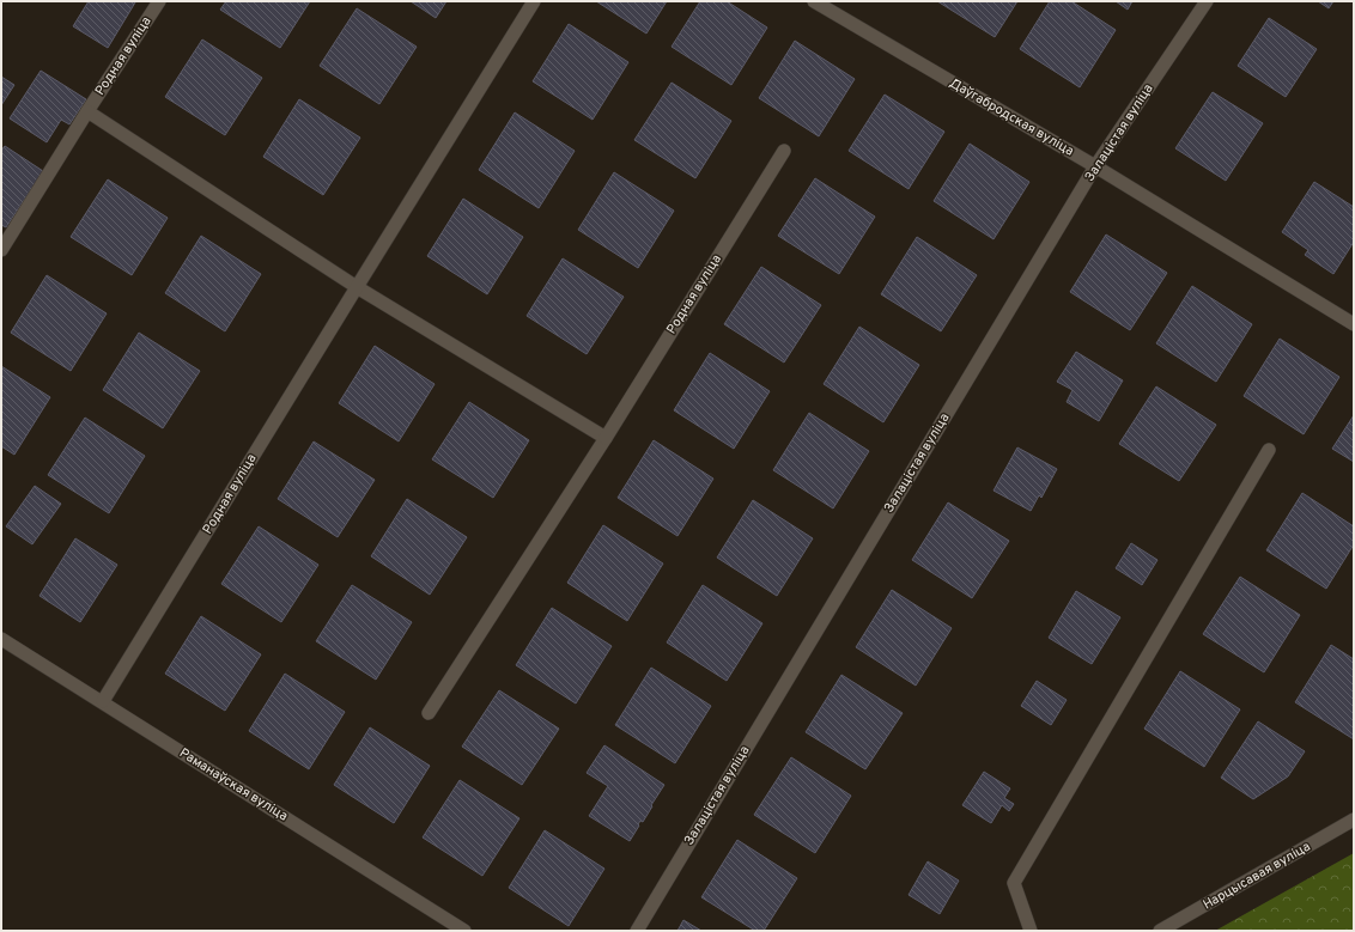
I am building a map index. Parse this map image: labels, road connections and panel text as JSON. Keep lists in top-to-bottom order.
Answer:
{
  "streets": {
    "street": [
      "Родная вуліца",
      "Даўгабродская вуліца",
      "Залацістая вуліца",
      "Раманаўская вуліца",
      "Нарцысавая вуліца"
    ]
  },
  "crossings": [
    ["Родная вуліца", "Раманаўская вуліца"],
    ["Даўгабродская вуліца", "Залацістая вуліца"]
  ]
}
